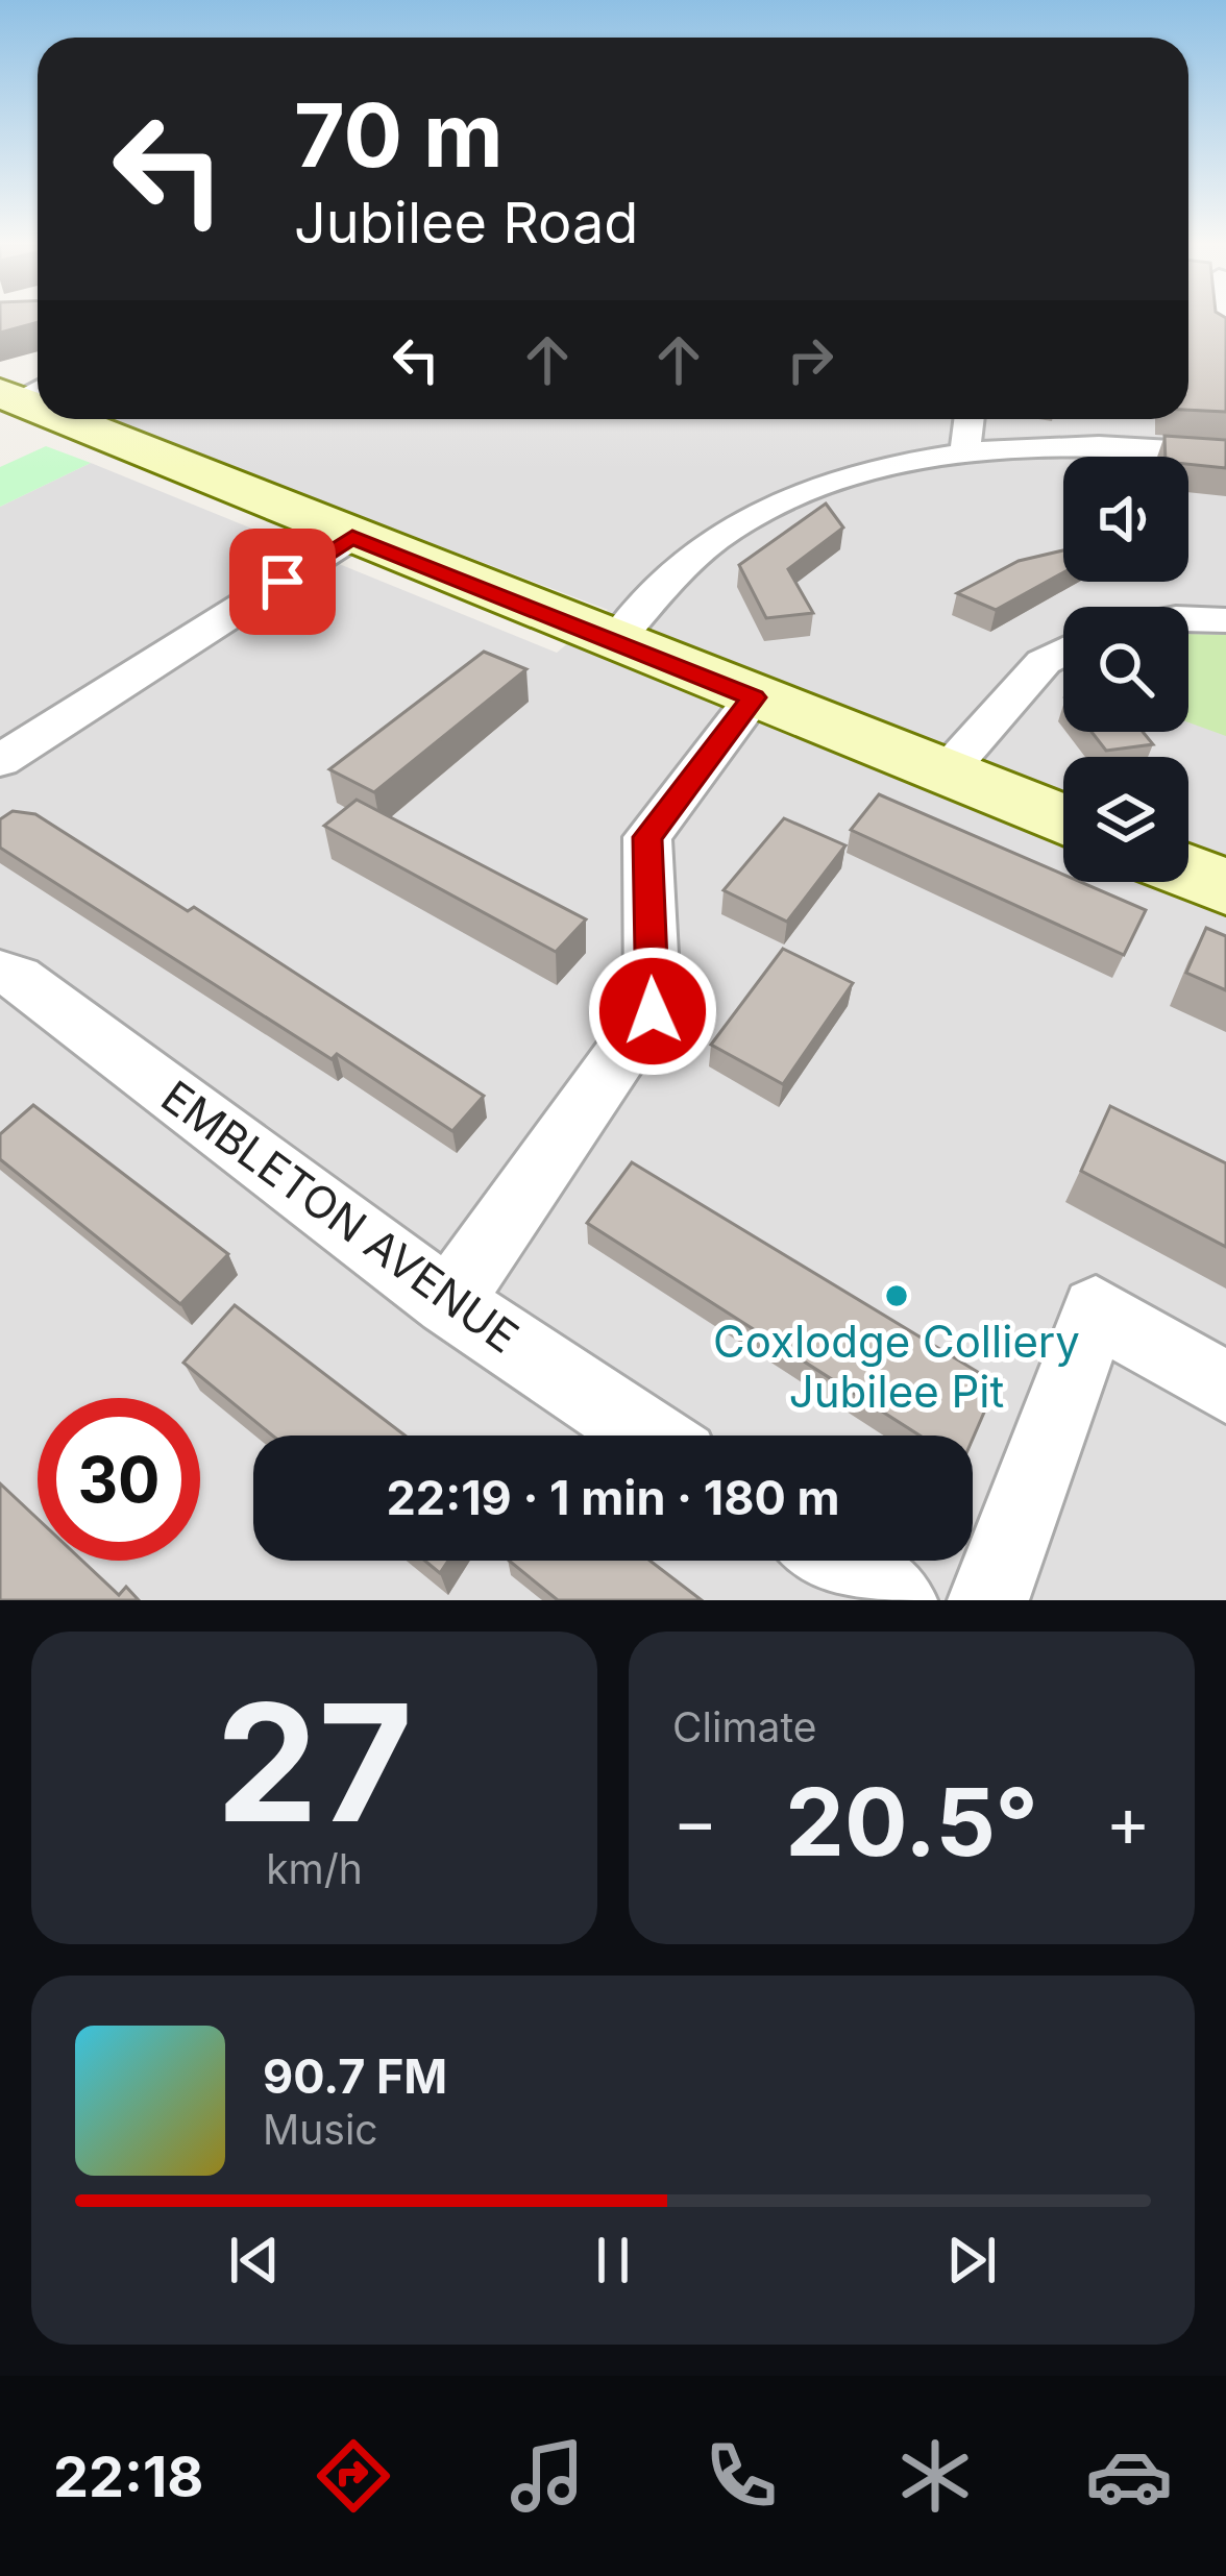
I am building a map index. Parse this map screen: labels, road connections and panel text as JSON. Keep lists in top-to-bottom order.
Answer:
{
  "streets": {
    "street": ["EMBLETON AVENUE"]
  },
  "places": ["Coxlodge Colliery Jubilee Pit"],
  "page": {
    "turn": ["70 m", "Jubilee Road"],
    "limit": "30",
    "trip": "22:19 · 1 min · 180 m",
    "tile": [
      ["27", "km/h"],
      "Climate"
    ],
    "heat": ["−", "20.5°", "+"],
    "song": ["90.7 FM", "Music"],
    "tabs": "22:18"
  }
}
